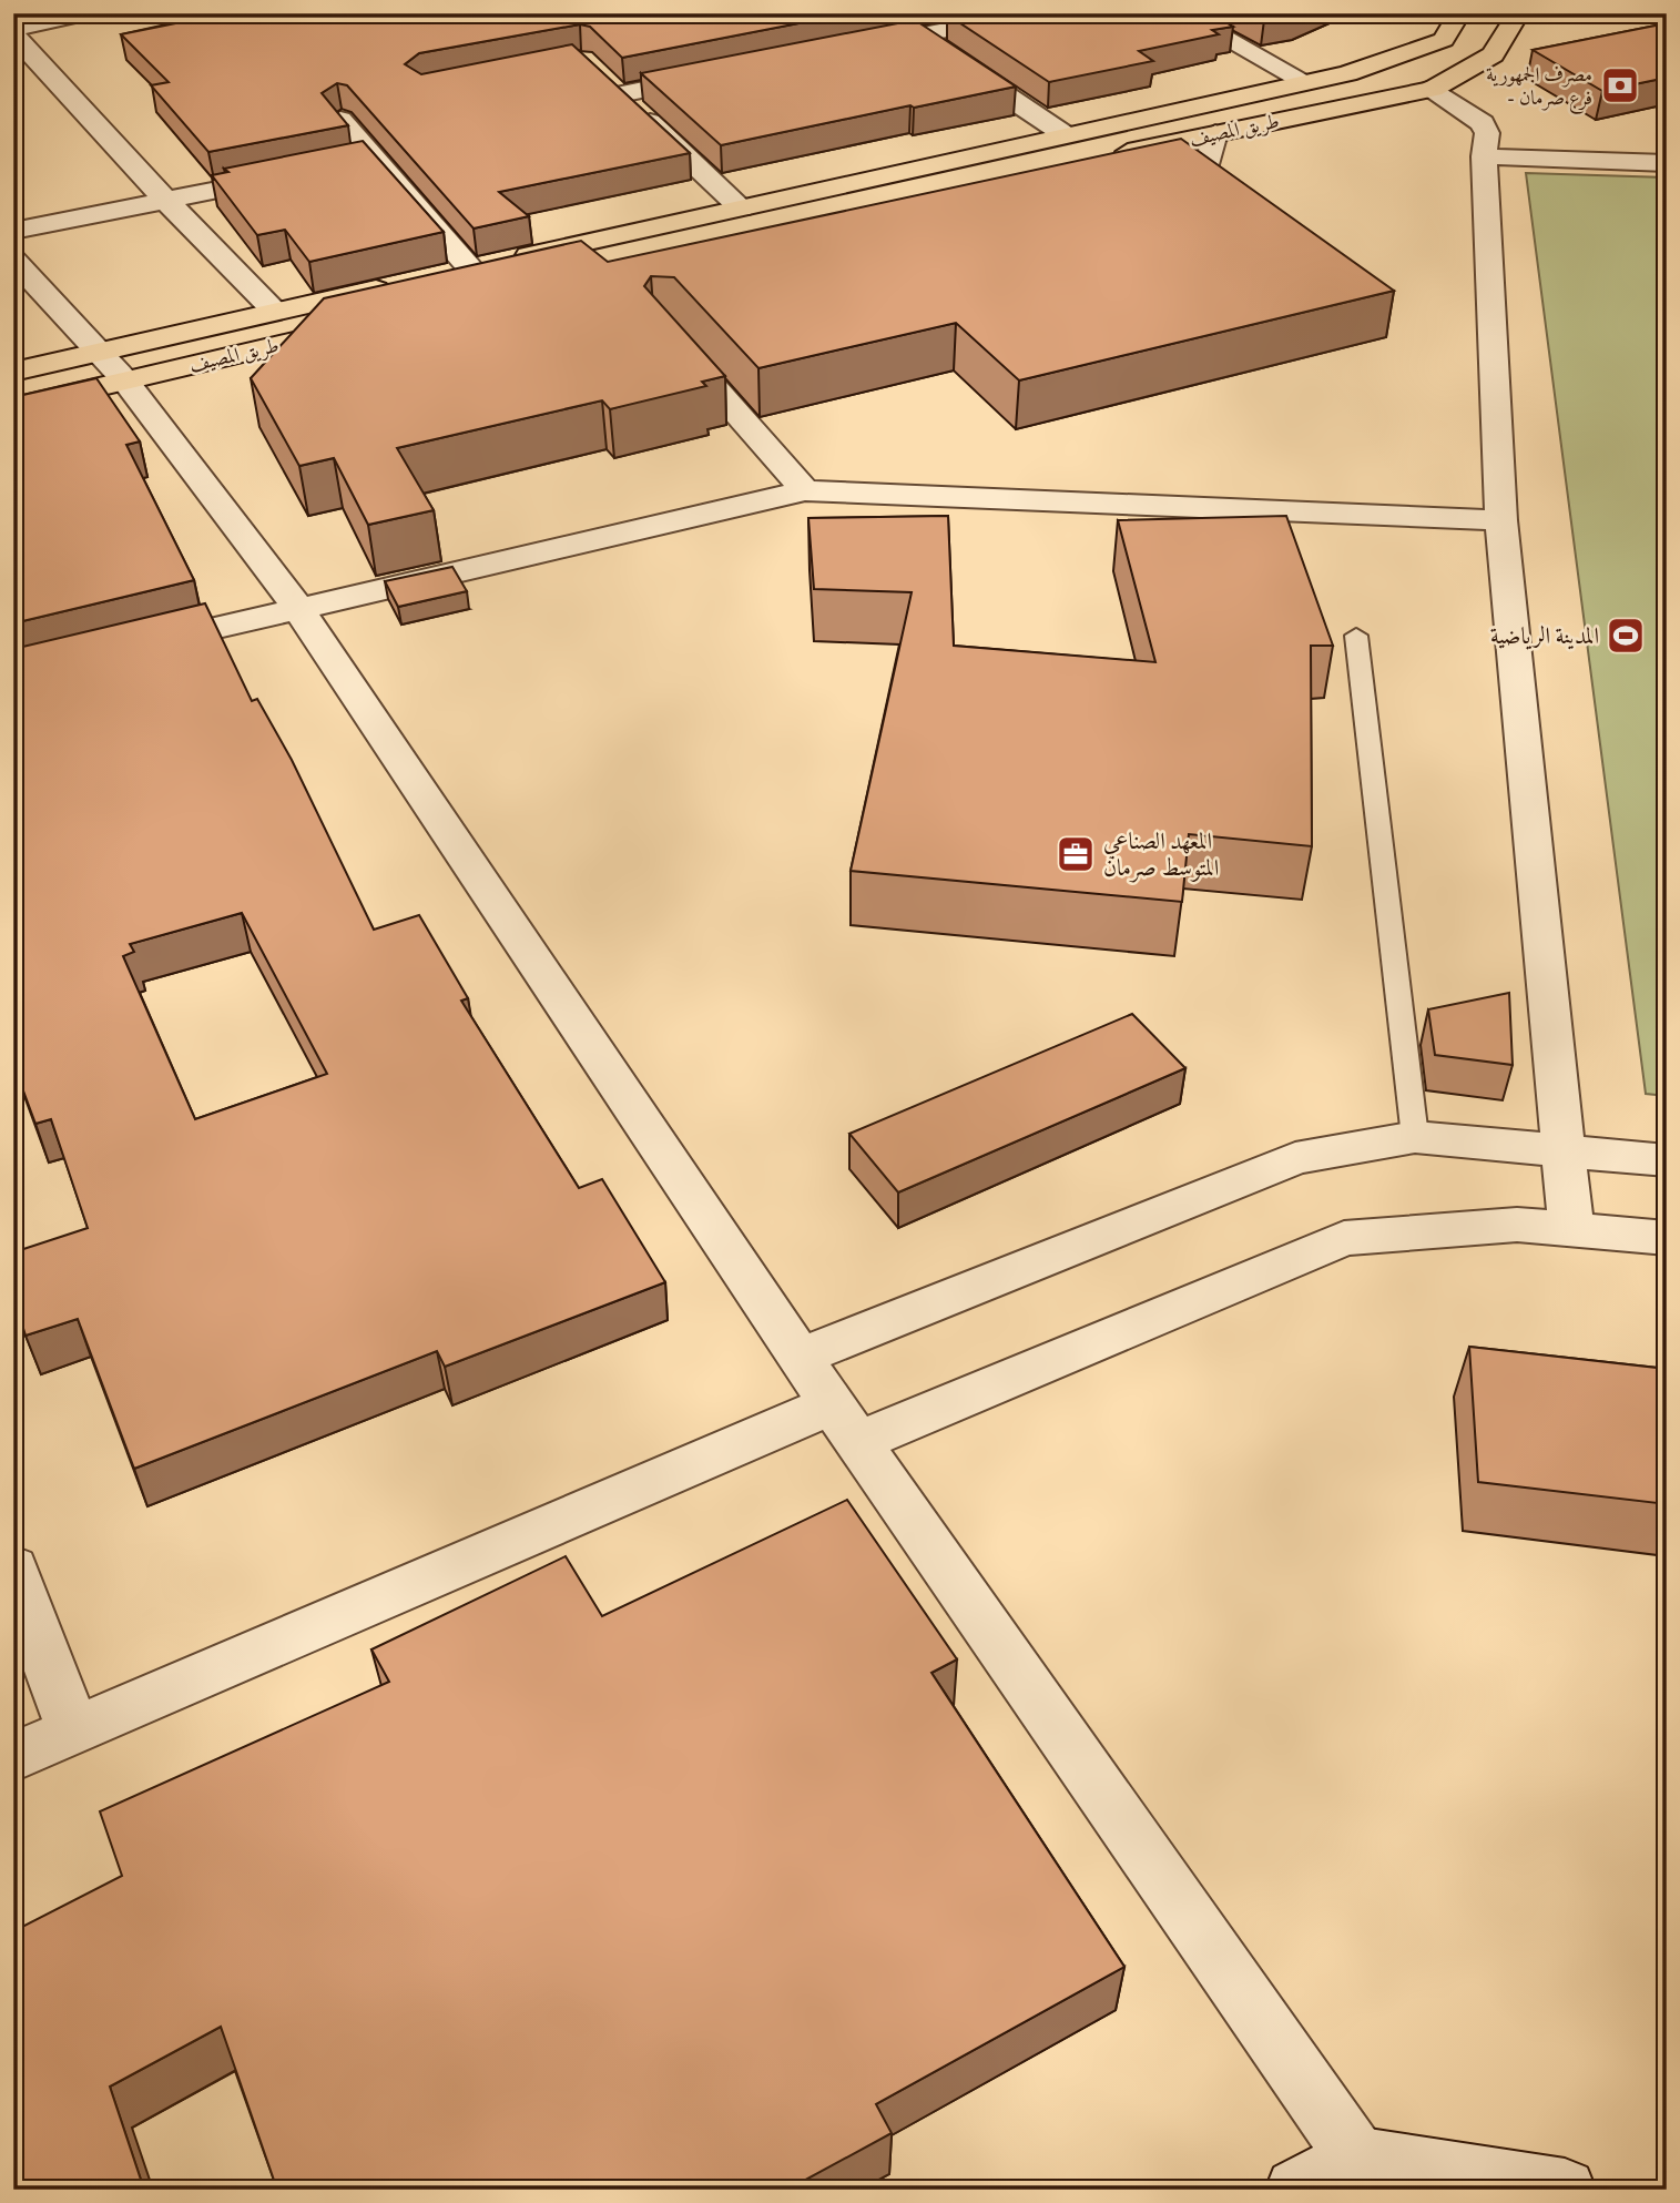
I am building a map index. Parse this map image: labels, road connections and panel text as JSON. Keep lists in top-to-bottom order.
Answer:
{
  "streets": {
    "main road": ["طريق المصيف"]
  },
  "places": {
    "bank": ["مصرف الجمهورية - فرع صرمان"],
    "sports": ["المدينة الرياضية"],
    "office": ["المعهد الصناعي المتوسط صرمان"]
  }
}
